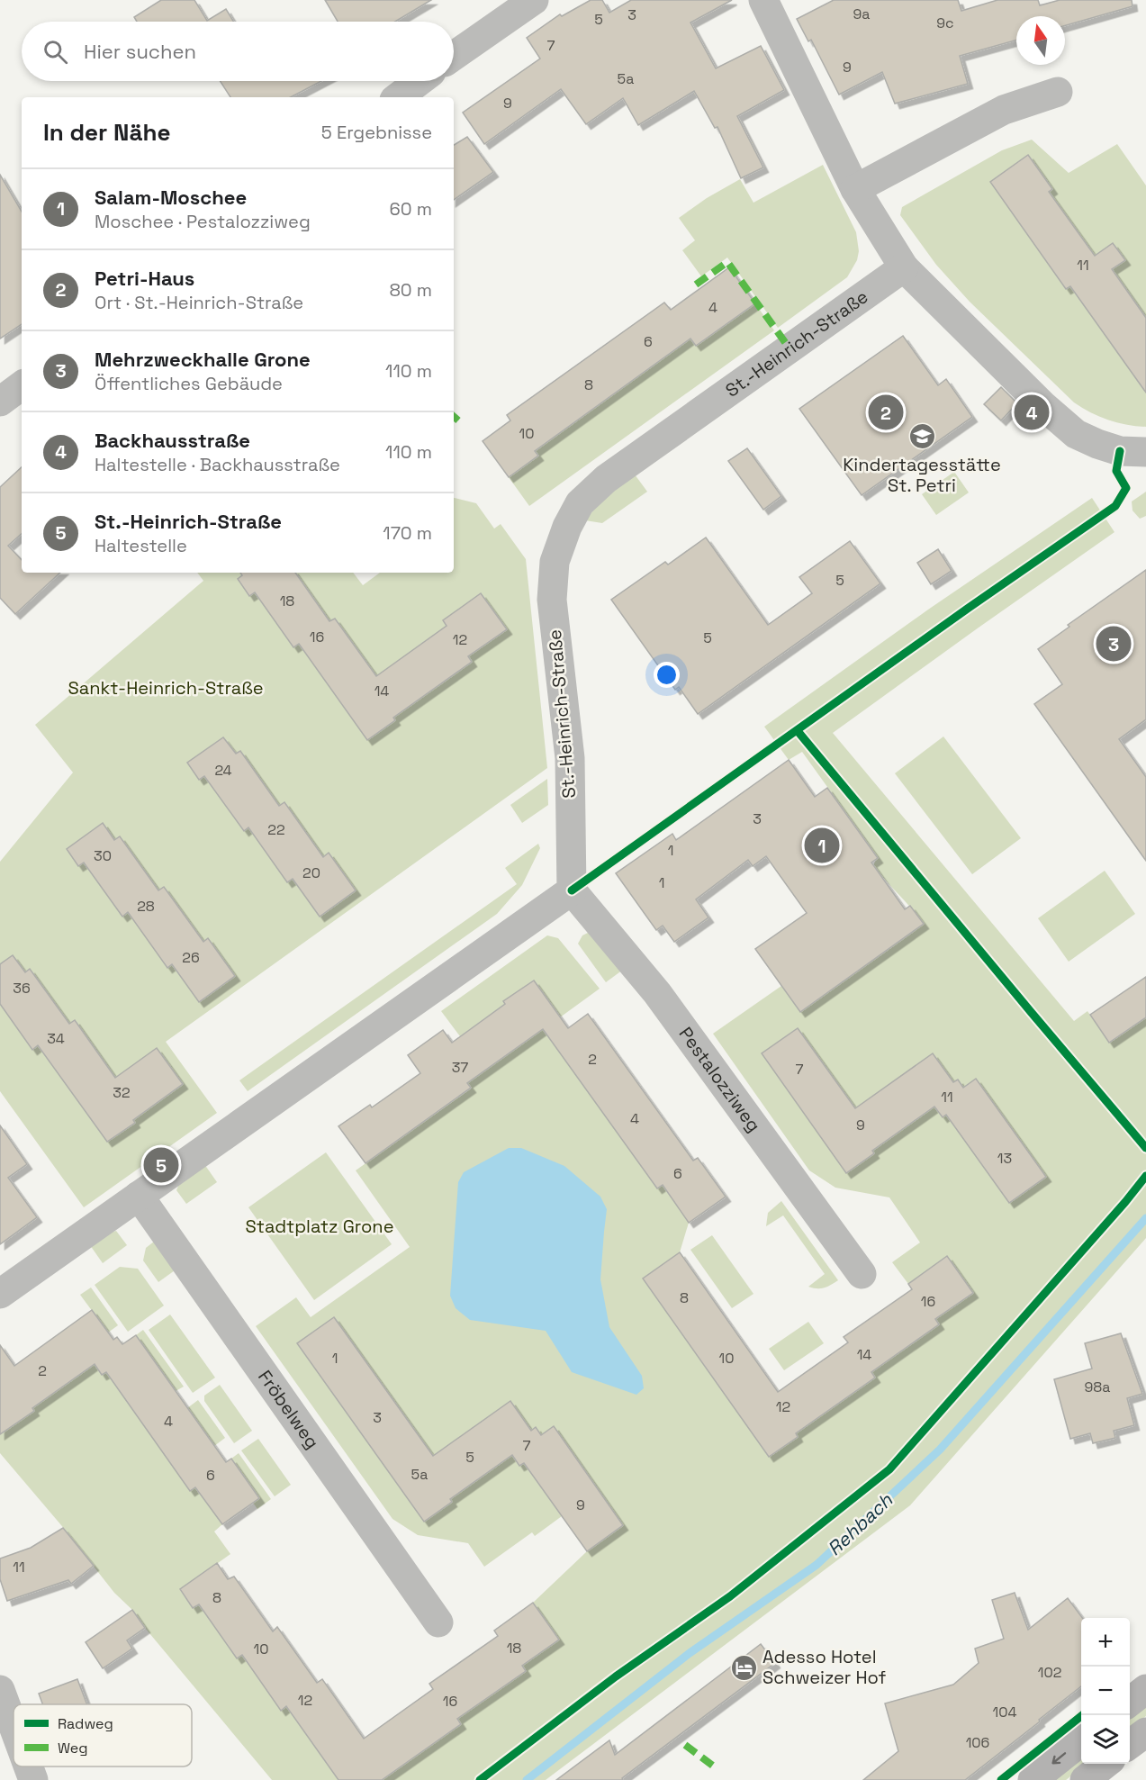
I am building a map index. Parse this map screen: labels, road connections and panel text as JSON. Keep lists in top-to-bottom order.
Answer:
{
  "streets": {
    "street": ["St.-Heinrich-Straße", "Pestalozziweg", "Fröbelweg"]
  },
  "crossings": [
    ["St.-Heinrich-Straße", "Pestalozziweg"]
  ],
  "water": ["Rehbach"],
  "parks": ["Sankt-Heinrich-Straße", "Stadtplatz Grone"],
  "places": {
    "school or university": ["Kindertagesstätte St. Petri"],
    "hotel": ["Adesso Hotel Schweizer Hof"]
  },
  "house_numbers": [
    "9a",
    "3",
    "5",
    "9c",
    "7",
    "9",
    "5a",
    "9",
    "11",
    "4",
    "6",
    "8",
    "10",
    "5",
    "18",
    "16",
    "5",
    "12",
    "14",
    "24",
    "3",
    "22",
    "1",
    "30",
    "20",
    "1",
    "28",
    "26",
    "36",
    "34",
    "2",
    "37",
    "7",
    "32",
    "11",
    "4",
    "9",
    "13",
    "6",
    "8",
    "16",
    "14",
    "1",
    "10",
    "2",
    "98a",
    "12",
    "3",
    "4",
    "7",
    "5",
    "5a",
    "6",
    "9",
    "11",
    "8",
    "18",
    "10",
    "102",
    "12",
    "16",
    "104",
    "106"
  ],
  "legend": ["Radweg", "Weg"],
  "north": "top",
  "page": {
    "search": "Hier suchen",
    "heading": ["In der Nähe", "5 Ergebnisse"],
    "list": [
      {
        "mark": "1",
        "name": "Salam-Moschee",
        "note": "Moschee · Pestalozziweg",
        "value": "60 m"
      },
      {
        "mark": "2",
        "name": "Petri-Haus",
        "note": "Ort · St.-Heinrich-Straße",
        "value": "80 m"
      },
      {
        "mark": "3",
        "name": "Mehrzweckhalle Grone",
        "note": "Öffentliches Gebäude",
        "value": "110 m"
      },
      {
        "mark": "4",
        "name": "Backhausstraße",
        "note": "Haltestelle · Backhausstraße",
        "value": "110 m"
      },
      {
        "mark": "5",
        "name": "St.-Heinrich-Straße",
        "note": "Haltestelle",
        "value": "170 m"
      }
    ],
    "pins": [
      "2",
      "4",
      "3",
      "1",
      "5"
    ],
    "map_buttons": ["+", "−"]
  }
}
